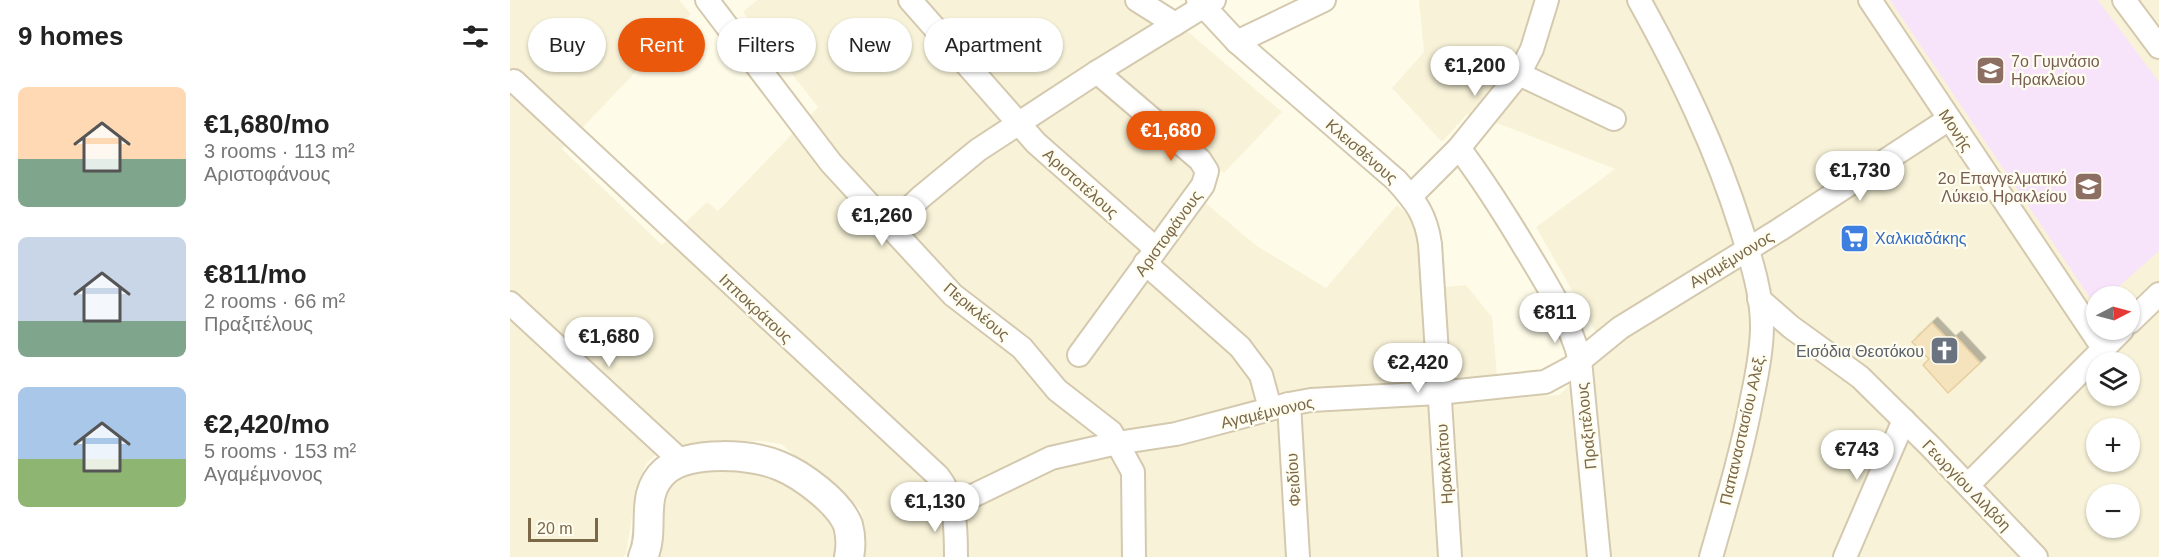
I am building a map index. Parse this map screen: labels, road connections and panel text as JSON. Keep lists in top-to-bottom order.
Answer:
{
  "streets": {
    "street": [
      "Μονής",
      "Κλεισθένους",
      "Αριστοτέλους",
      "Αριστοφάνους",
      "Αγαμέμνονος",
      "Ιπποκράτους",
      "Περικλέους",
      "Πραξιτέλους",
      "Παπαναστασίου Αλεξ.",
      "Ηρακλείτου",
      "Φειδίου",
      "Γεωργίου Διλβόη"
    ]
  },
  "crossings": [
    ["Μονής", "Αγαμέμνονος"],
    ["Κλεισθένους", "Αριστοτέλους"],
    ["Κλεισθένους", "Αριστοφάνους"],
    ["Κλεισθένους", "Περικλέους"],
    ["Κλεισθένους", "Πραξιτέλους"],
    ["Κλεισθένους", "Ηρακλείτου"],
    ["Αριστοτέλους", "Αριστοφάνους"],
    ["Αριστοτέλους", "Αγαμέμνονος"],
    ["Αριστοτέλους", "Φειδίου"],
    ["Αγαμέμνονος", "Ιπποκράτους"],
    ["Αγαμέμνονος", "Περικλέους"],
    ["Αγαμέμνονος", "Πραξιτέλους"],
    ["Αγαμέμνονος", "Παπαναστασίου Αλεξ."],
    ["Αγαμέμνονος", "Ηρακλείτου"],
    ["Αγαμέμνονος", "Φειδίου"],
    ["Παπαναστασίου Αλεξ.", "Γεωργίου Διλβόη"]
  ],
  "places": {
    "school or university": ["7o Γυμνάσιο Ηρακλείου", "2ο Επαγγελματικό Λύκειο Ηρακλείου"],
    "supermarket": ["Χαλκιαδάκης"],
    "church": ["Εισόδια Θεοτόκου"]
  },
  "scale_bar": "20 m",
  "north": "right",
  "page": {
    "heading": "9 homes",
    "chip": [
      "Buy",
      "Rent",
      "Filters",
      "New",
      "Apartment"
    ],
    "price": [
      "€1,200",
      "€1,680",
      "€1,730",
      "€1,260",
      "€811",
      "€1,680",
      "€2,420",
      "€743",
      "€1,130"
    ],
    "list": [
      {
        "name": "€1,680/mo",
        "note": "3 rooms · 113 m² · Αριστοφάνους"
      },
      {
        "name": "€811/mo",
        "note": "2 rooms · 66 m² · Πραξιτέλους"
      },
      {
        "name": "€2,420/mo",
        "note": "5 rooms · 153 m² · Αγαμέμνονος"
      }
    ],
    "map_buttons": ["+", "−"],
    "scale": "20 m"
  }
}
